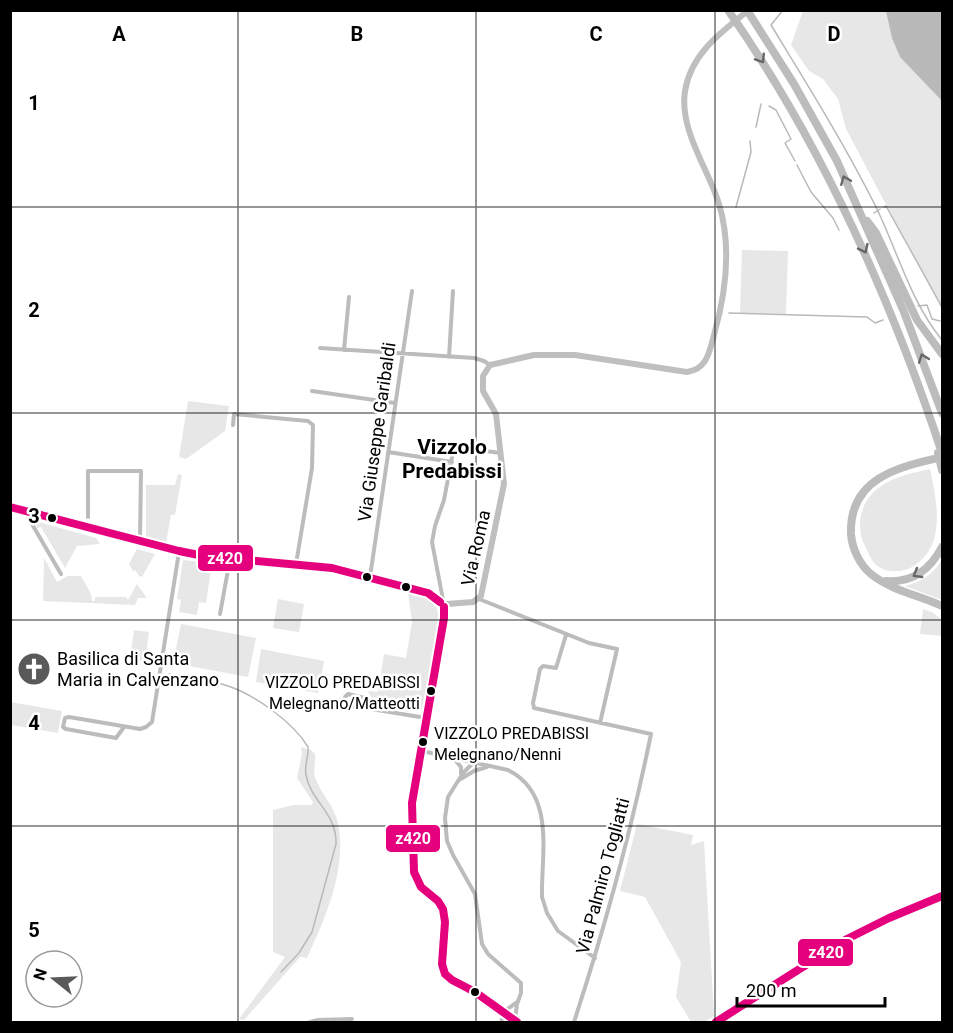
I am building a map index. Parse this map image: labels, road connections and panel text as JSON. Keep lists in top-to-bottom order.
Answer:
{
  "streets": {
    "street": ["Via Giuseppe Garibaldi", "Via Roma", "Via Palmiro Togliatti"]
  },
  "districts": ["Vizzolo Predabissi"],
  "places": {
    "church": ["Basilica di Santa Maria in Calvenzano"],
    "other": ["VIZZOLO PREDABISSI Melegnano/Matteotti", "VIZZOLO PREDABISSI Melegnano/Nenni"]
  },
  "lines": ["transit line z420"],
  "scale_bar": "200 m",
  "north": "left",
  "grid": {
    "columns": [
      "A",
      "B",
      "C",
      "D"
    ],
    "rows": [
      "1",
      "2",
      "3",
      "4",
      "5"
    ]
  }
}
